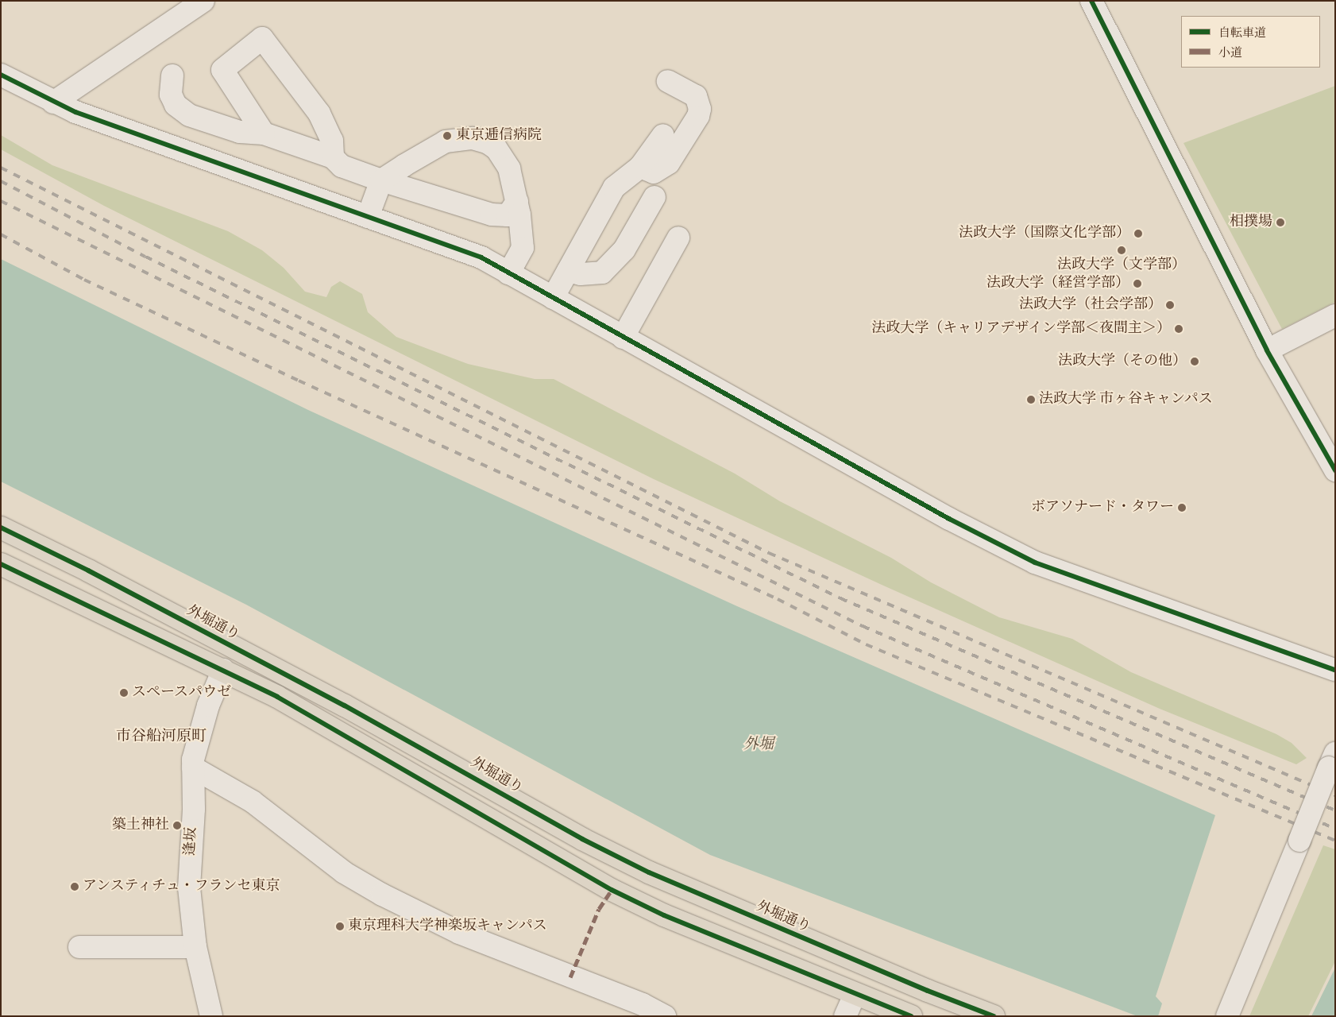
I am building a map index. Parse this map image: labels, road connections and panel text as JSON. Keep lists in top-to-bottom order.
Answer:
{
  "streets": {
    "main road": ["外堀通り"],
    "street": ["逢坂"]
  },
  "districts": ["市谷船河原町"],
  "water": ["外堀"],
  "places": [
    "東京逓信病院",
    "相撲場",
    "法政大学（国際文化学部）",
    "法政大学（文学部）",
    "法政大学（経営学部）",
    "法政大学（社会学部）",
    "法政大学（キャリアデザイン学部＜夜間主＞）",
    "法政大学（その他）",
    "法政大学 市ヶ谷キャンパス",
    "ボアソナード・タワー",
    "スペースパウゼ",
    "築土神社",
    "アンスティチュ・フランセ東京",
    "東京理科大学神楽坂キャンパス"
  ],
  "legend": ["自転車道", "小道"]
}
